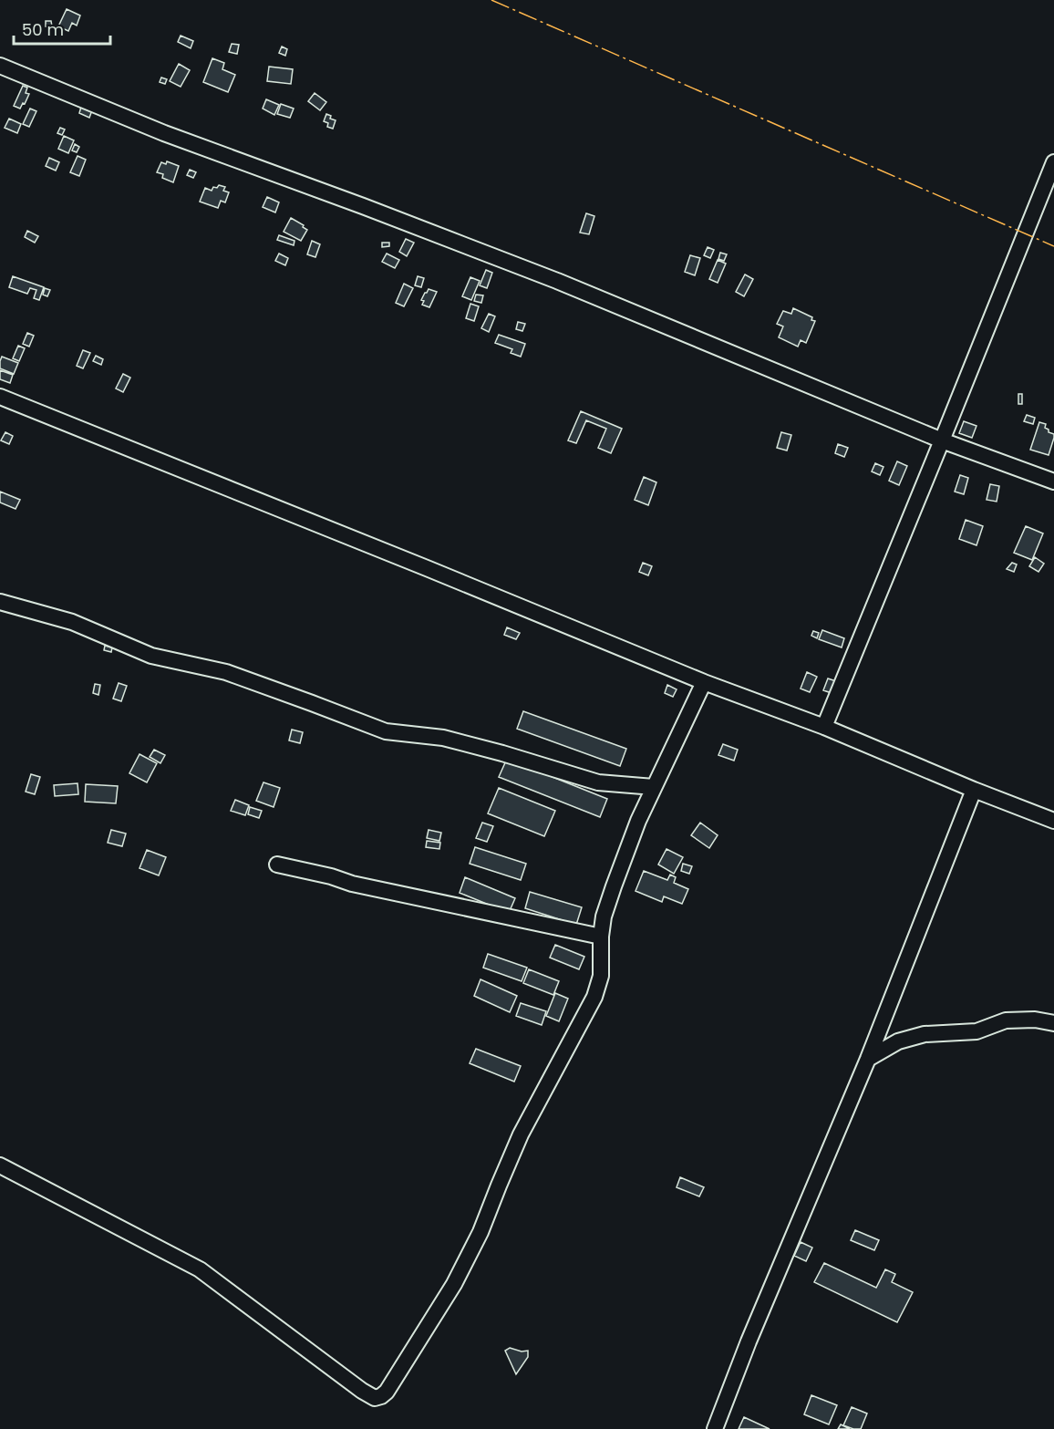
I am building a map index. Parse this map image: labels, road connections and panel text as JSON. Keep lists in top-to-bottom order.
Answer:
{
  "scale_bar": "50 m"
}
